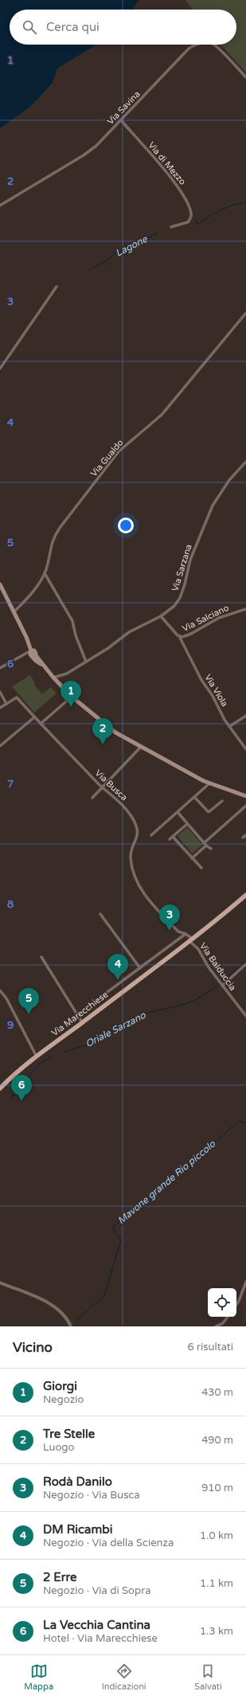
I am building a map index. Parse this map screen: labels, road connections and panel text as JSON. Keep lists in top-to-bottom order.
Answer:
{
  "streets": {
    "main road": ["Via Marecchiese"],
    "street": [
      "Via Savina",
      "Via di Mezzo",
      "Via Gualdo",
      "Via Sarzana",
      "Via Salciano",
      "Via Viola",
      "Via Busca",
      "Via Balduccia"
    ]
  },
  "crossings": [
    ["Via Savina", "Via di Mezzo"],
    ["Via Sarzana", "Via Salciano"],
    ["Via Salciano", "Via Viola"],
    ["Via Busca", "Via Balduccia"],
    ["Via Busca", "Via Marecchiese"],
    ["Via Balduccia", "Via Marecchiese"]
  ],
  "water": ["Lagone", "Oriale Sarzano", "Mavone grande Rio piccolo"],
  "page": {
    "search": "Cerca qui",
    "pins": [
      "1",
      "2",
      "3",
      "4",
      "5",
      "6"
    ],
    "heading": ["Vicino", "6 risultati"],
    "list": [
      {
        "mark": "1",
        "name": "Giorgi",
        "note": "Negozio",
        "value": "430 m"
      },
      {
        "mark": "2",
        "name": "Tre Stelle",
        "note": "Luogo",
        "value": "490 m"
      },
      {
        "mark": "3",
        "name": "Rodà Danilo",
        "note": "Negozio · Via Busca",
        "value": "910 m"
      },
      {
        "mark": "4",
        "name": "DM Ricambi",
        "note": "Negozio · Via della Scienza",
        "value": "1.0 km"
      },
      {
        "mark": "5",
        "name": "2 Erre",
        "note": "Negozio · Via di Sopra",
        "value": "1.1 km"
      },
      {
        "mark": "6",
        "name": "La Vecchia Cantina",
        "note": "Hotel · Via Marecchiese",
        "value": "1.3 km"
      }
    ],
    "nav": ["Mappa", "Indicazioni", "Salvati"]
  },
  "grid": {
    "rows": [
      "1",
      "2",
      "3",
      "4",
      "5",
      "6",
      "7",
      "8",
      "9"
    ]
  }
}
